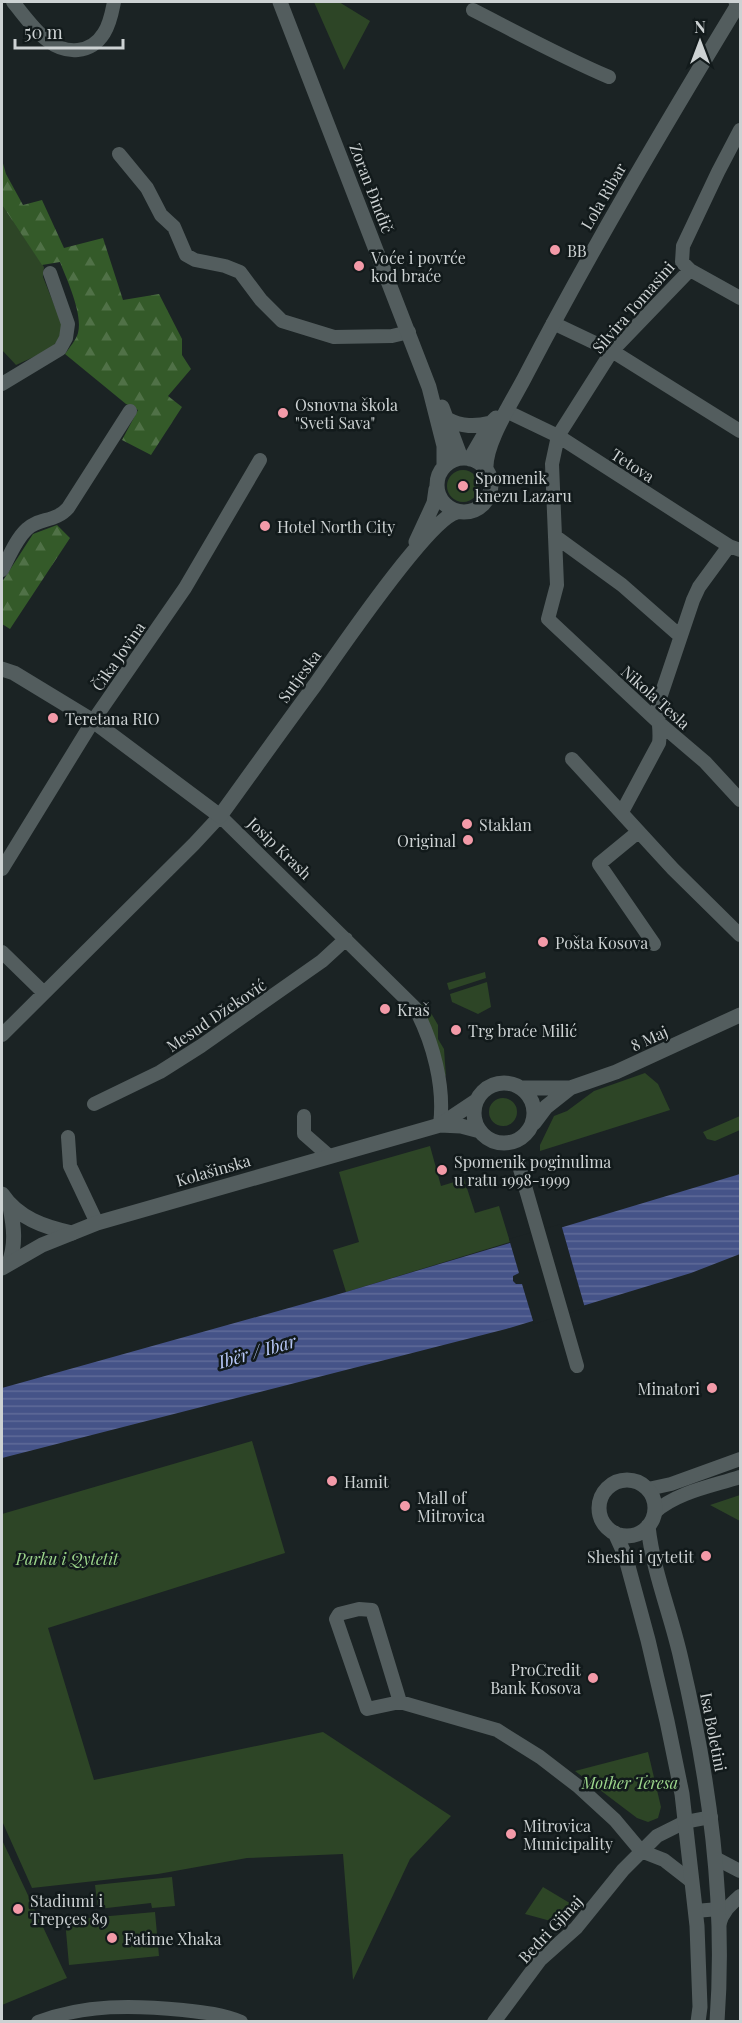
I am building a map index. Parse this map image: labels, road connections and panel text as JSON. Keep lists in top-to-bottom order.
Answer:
{
  "streets": {
    "street": [
      "Zoran Đinđič",
      "Lola Ribar",
      "Silvira Tomasini",
      "Tetova",
      "Čika Jovina",
      "Sutjeska",
      "Nikola Tesla",
      "Josip Krash",
      "Mesud Džeković",
      "8 Maj",
      "Kolašinska",
      "Isa Boletini",
      "Bedri Gjinaj"
    ]
  },
  "crossings": [
    ["Zoran Đinđič", "Lola Ribar"],
    ["Zoran Đinđič", "Sutjeska"],
    ["Lola Ribar", "Tetova"],
    ["Lola Ribar", "Sutjeska"],
    ["Silvira Tomasini", "Tetova"],
    ["Čika Jovina", "Josip Krash"],
    ["Sutjeska", "Josip Krash"],
    ["Josip Krash", "Mesud Džeković"],
    ["Josip Krash", "Kolašinska"],
    ["8 Maj", "Kolašinska"],
    ["Isa Boletini", "Bedri Gjinaj"]
  ],
  "water": ["Ibër / Ibar"],
  "parks": ["Parku i Qytetit", "Mother Teresa"],
  "places": [
    "BB",
    "Voće i povrće kod braće",
    "Osnovna škola \"Sveti Sava\"",
    "Spomenik knezu Lazaru",
    "Hotel North City",
    "Teretana RIO",
    "Staklan",
    "Original",
    "Pošta Kosova",
    "Kraš",
    "Trg braće Milić",
    "Spomenik poginulima u ratu 1998-1999",
    "Minatori",
    "Hamit",
    "Mall of Mitrovica",
    "Sheshi i qytetit",
    "ProCredit Bank Kosova",
    "Mitrovica Municipality",
    "Stadiumi i Trepçes 89",
    "Fatime Xhaka"
  ],
  "scale_bar": "50 m",
  "north": "top"
}
